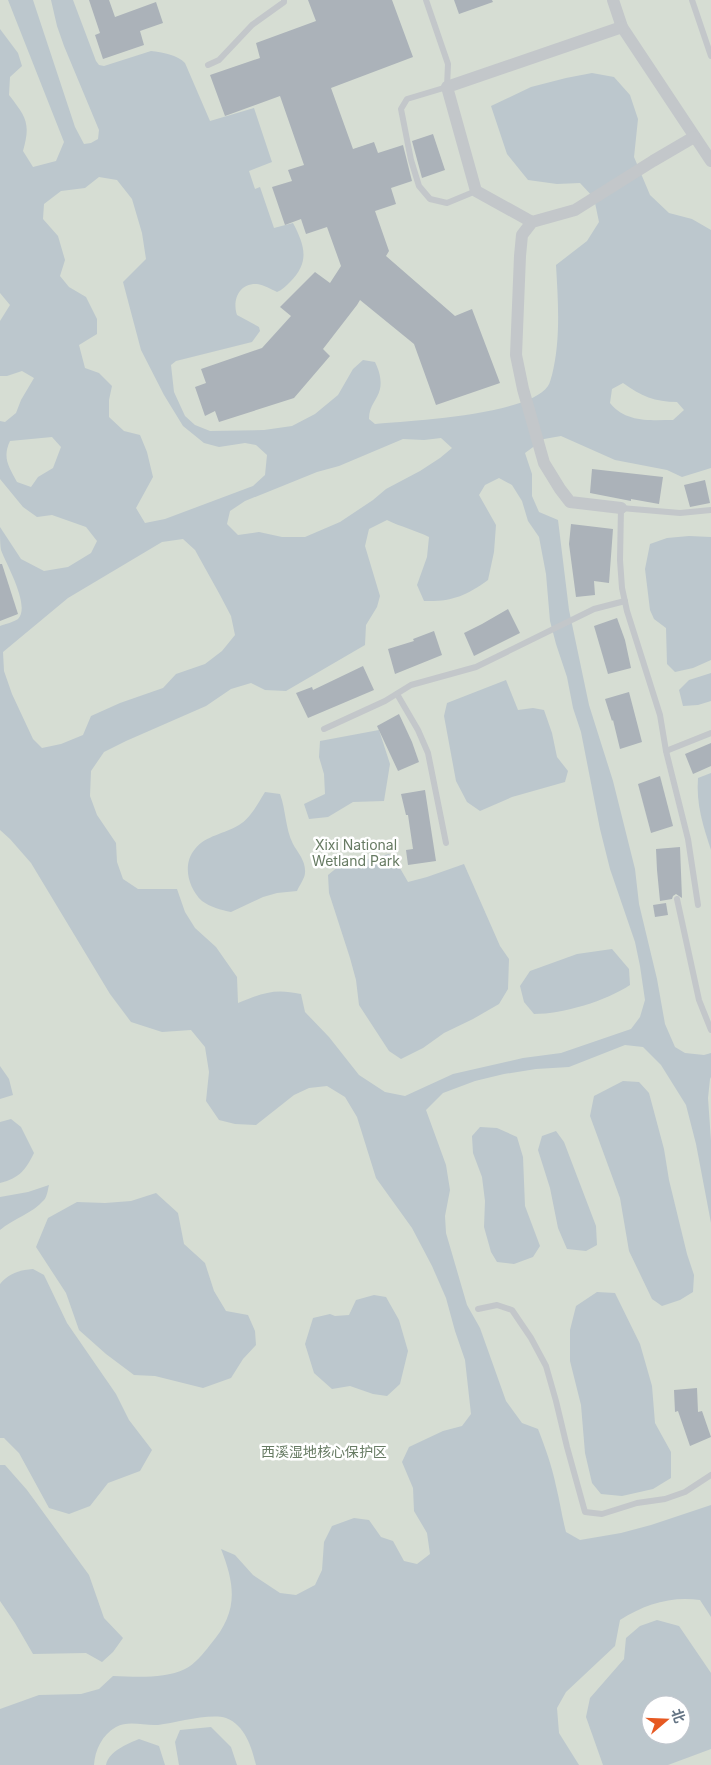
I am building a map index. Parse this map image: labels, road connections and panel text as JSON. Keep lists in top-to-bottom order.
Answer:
{
  "parks": ["Xixi National Wetland Park", "西溪湿地核心保护区"],
  "north": "right"
}
